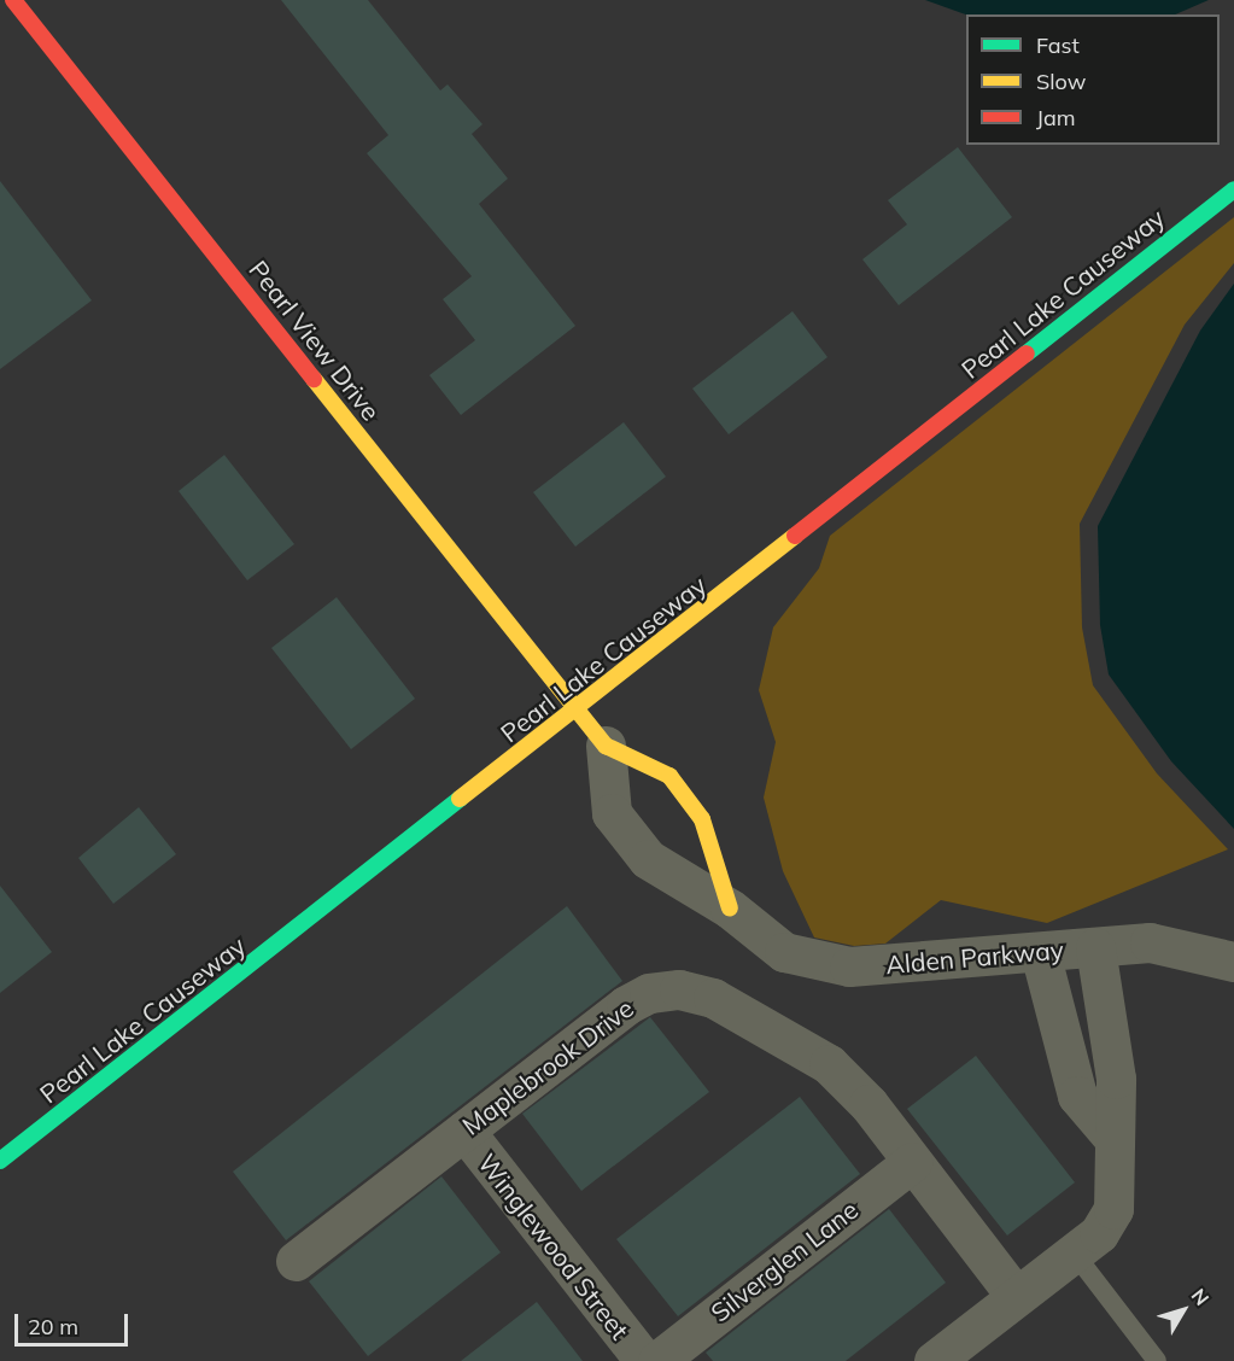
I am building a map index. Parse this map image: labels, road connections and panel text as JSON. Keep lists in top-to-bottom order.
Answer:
{
  "streets": {
    "street": [
      "Pearl Lake Causeway",
      "Pearl View Drive",
      "Alden Parkway",
      "Maplebrook Drive",
      "Winglewood Street",
      "Silverglen Lane"
    ]
  },
  "crossings": [
    ["Pearl Lake Causeway", "Pearl View Drive"],
    ["Maplebrook Drive", "Winglewood Street"],
    ["Maplebrook Drive", "Silverglen Lane"]
  ],
  "legend": ["Fast", "Slow", "Jam"],
  "scale_bar": "20 m",
  "north": "top right"
}
